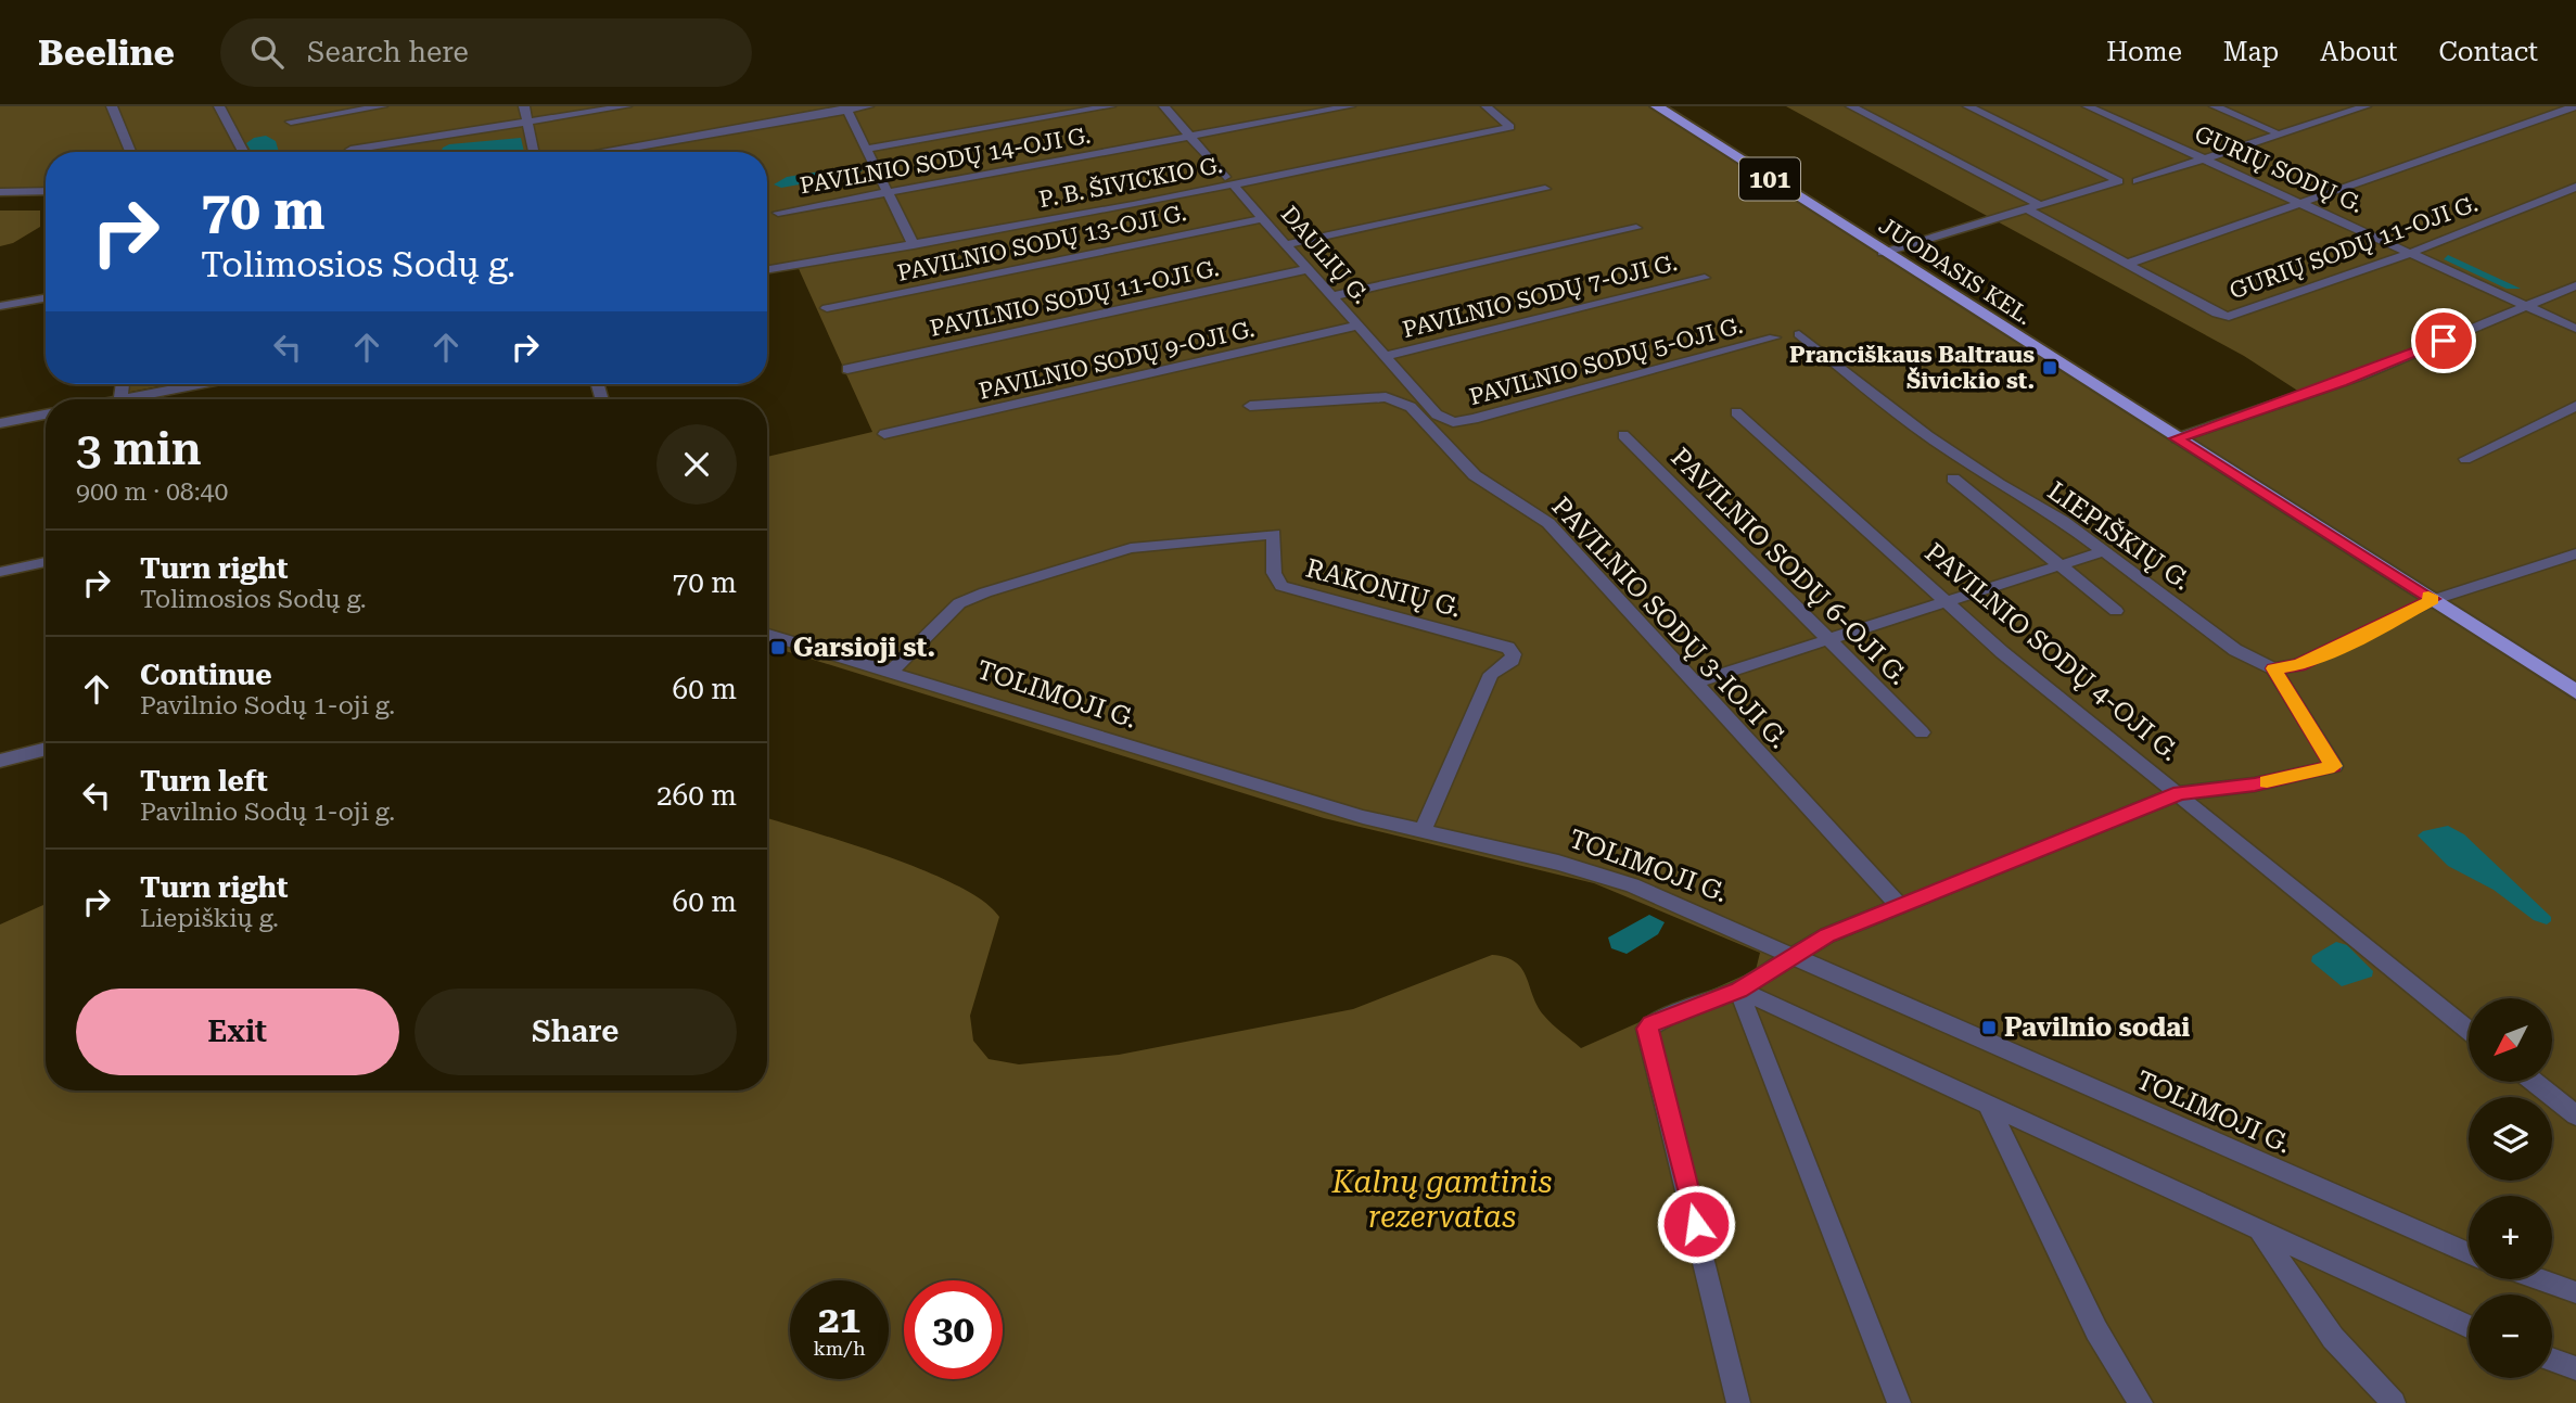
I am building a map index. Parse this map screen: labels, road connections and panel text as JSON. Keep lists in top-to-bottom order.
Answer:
{
  "streets": {
    "main road": ["101", "JUODASIS KEL."],
    "street": [
      "PAVILNIO SODŲ 14-OJI G.",
      "GURIŲ SODŲ G.",
      "P. B. ŠIVICKIO G.",
      "PAVILNIO SODŲ 13-OJI G.",
      "GURIŲ SODŲ 11-OJI G.",
      "DAULIŲ G.",
      "PAVILNIO SODŲ 7-OJI G.",
      "PAVILNIO SODŲ 11-OJI G.",
      "PAVILNIO SODŲ 9-OJI G.",
      "PAVILNIO SODŲ 5-OJI G.",
      "LIEPIŠKIŲ G.",
      "PAVILNIO SODŲ 6-OJI G.",
      "RAKONIŲ G.",
      "PAVILNIO SODŲ 3-IOJI G.",
      "PAVILNIO SODŲ 4-OJI G.",
      "TOLIMOJI G."
    ]
  },
  "crossings": [
    ["PAVILNIO SODŲ 14-OJI G.", "DAULIŲ G."],
    ["GURIŲ SODŲ G.", "GURIŲ SODŲ 11-OJI G."],
    ["P. B. ŠIVICKIO G.", "DAULIŲ G."],
    ["PAVILNIO SODŲ 13-OJI G.", "DAULIŲ G."],
    ["DAULIŲ G.", "PAVILNIO SODŲ 7-OJI G."],
    ["DAULIŲ G.", "PAVILNIO SODŲ 11-OJI G."],
    ["DAULIŲ G.", "PAVILNIO SODŲ 9-OJI G."],
    ["DAULIŲ G.", "PAVILNIO SODŲ 5-OJI G."],
    ["RAKONIŲ G.", "TOLIMOJI G."]
  ],
  "parks": ["Kalnų gamtinis rezervatas"],
  "places": {
    "transit": ["Pranciškaus Baltraus Šivickio st.", "Garsioji st.", "Pavilnio sodai"]
  },
  "north": "bottom left",
  "page": {
    "header": "Beeline",
    "search": "Search here",
    "nav": [
      "Home",
      "Map",
      "About",
      "Contact"
    ],
    "turn": ["70 m", "Tolimosios Sodų g."],
    "heading": ["3 min", "900 m · 08:40"],
    "list": [
      {
        "name": "Turn right",
        "note": "Tolimosios Sodų g.",
        "value": "70 m"
      },
      {
        "name": "Continue",
        "note": "Pavilnio Sodų 1-oji g.",
        "value": "60 m"
      },
      {
        "name": "Turn left",
        "note": "Pavilnio Sodų 1-oji g.",
        "value": "260 m"
      },
      {
        "name": "Turn right",
        "note": "Liepiškių g.",
        "value": "60 m"
      }
    ],
    "buttons": ["Exit", "Share"],
    "map_buttons": ["+", "−"],
    "speed": "21 km/h",
    "limit": "30"
  }
}
